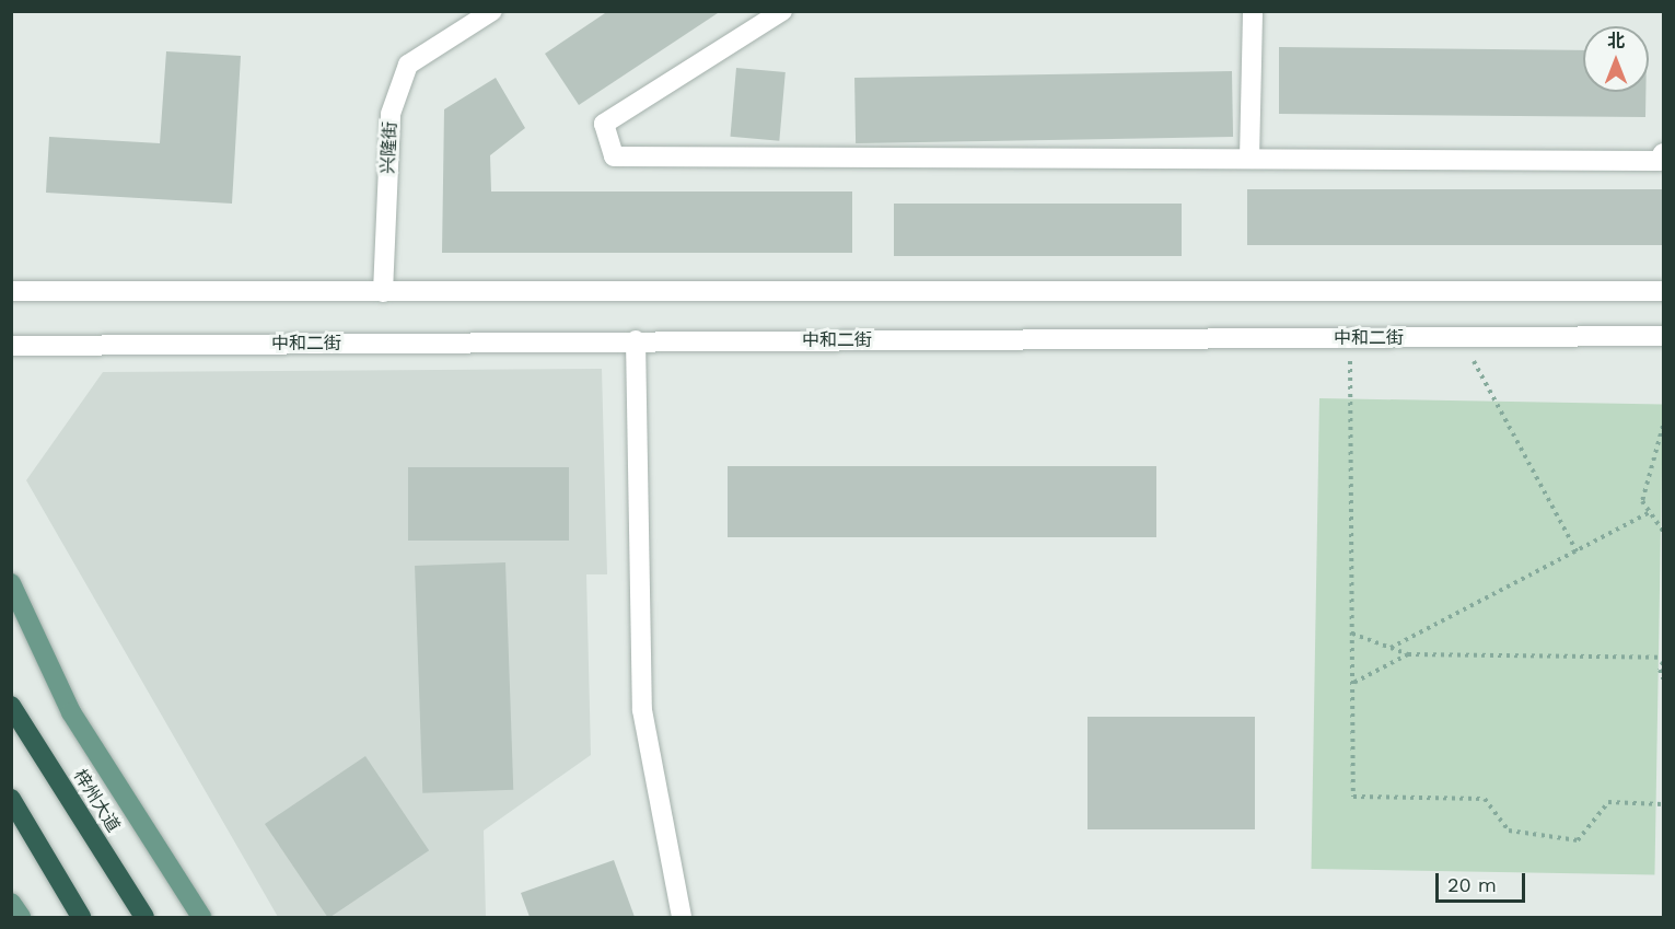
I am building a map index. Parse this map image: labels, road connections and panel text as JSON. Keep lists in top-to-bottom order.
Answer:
{
  "streets": {
    "highway": ["梓州大道"],
    "street": ["兴隆街", "中和二街"]
  },
  "scale_bar": "20 m",
  "north": "top"
}
